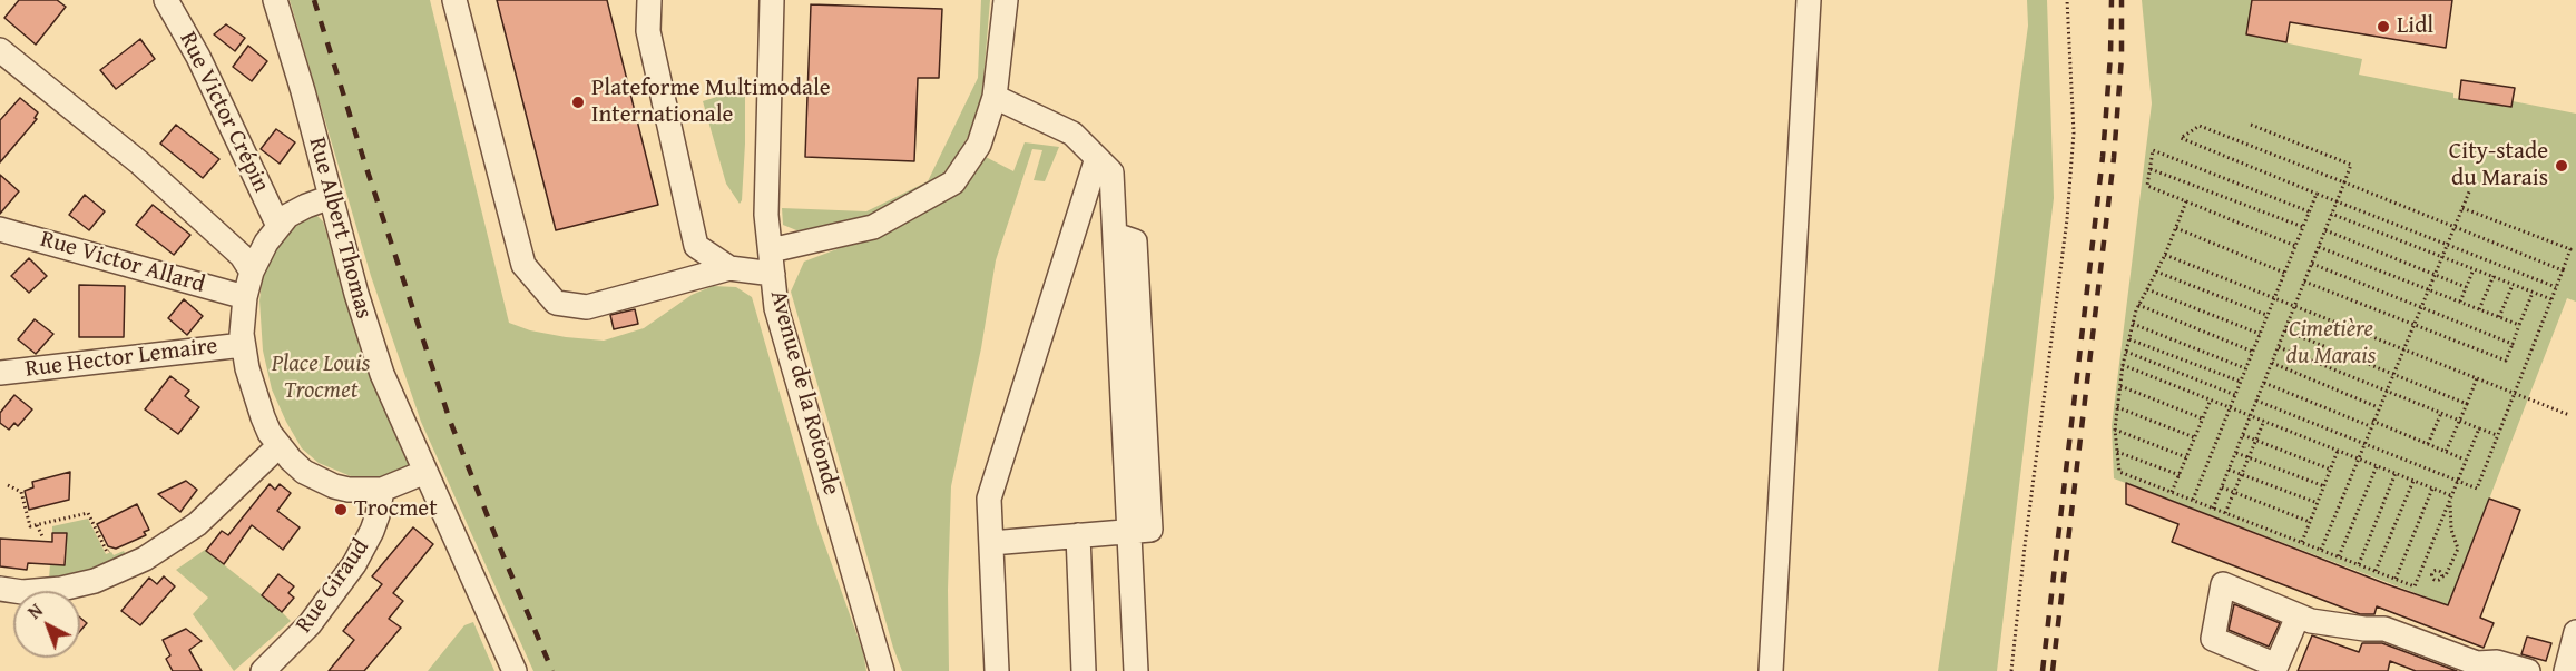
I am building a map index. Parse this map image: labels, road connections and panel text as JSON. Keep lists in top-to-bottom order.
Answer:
{
  "streets": {
    "street": [
      "Rue Victor Crépin",
      "Rue Albert Thomas",
      "Rue Victor Allard",
      "Rue Hector Lemaire",
      "Avenue de la Rotonde",
      "Rue Giraud"
    ]
  },
  "parks": ["Cimetière du Marais", "Place Louis Trocmet"],
  "places": [
    "Lidl",
    "Plateforme Multimodale Internationale",
    "City-stade du Marais",
    "Trocmet"
  ],
  "north": "top left"
}
